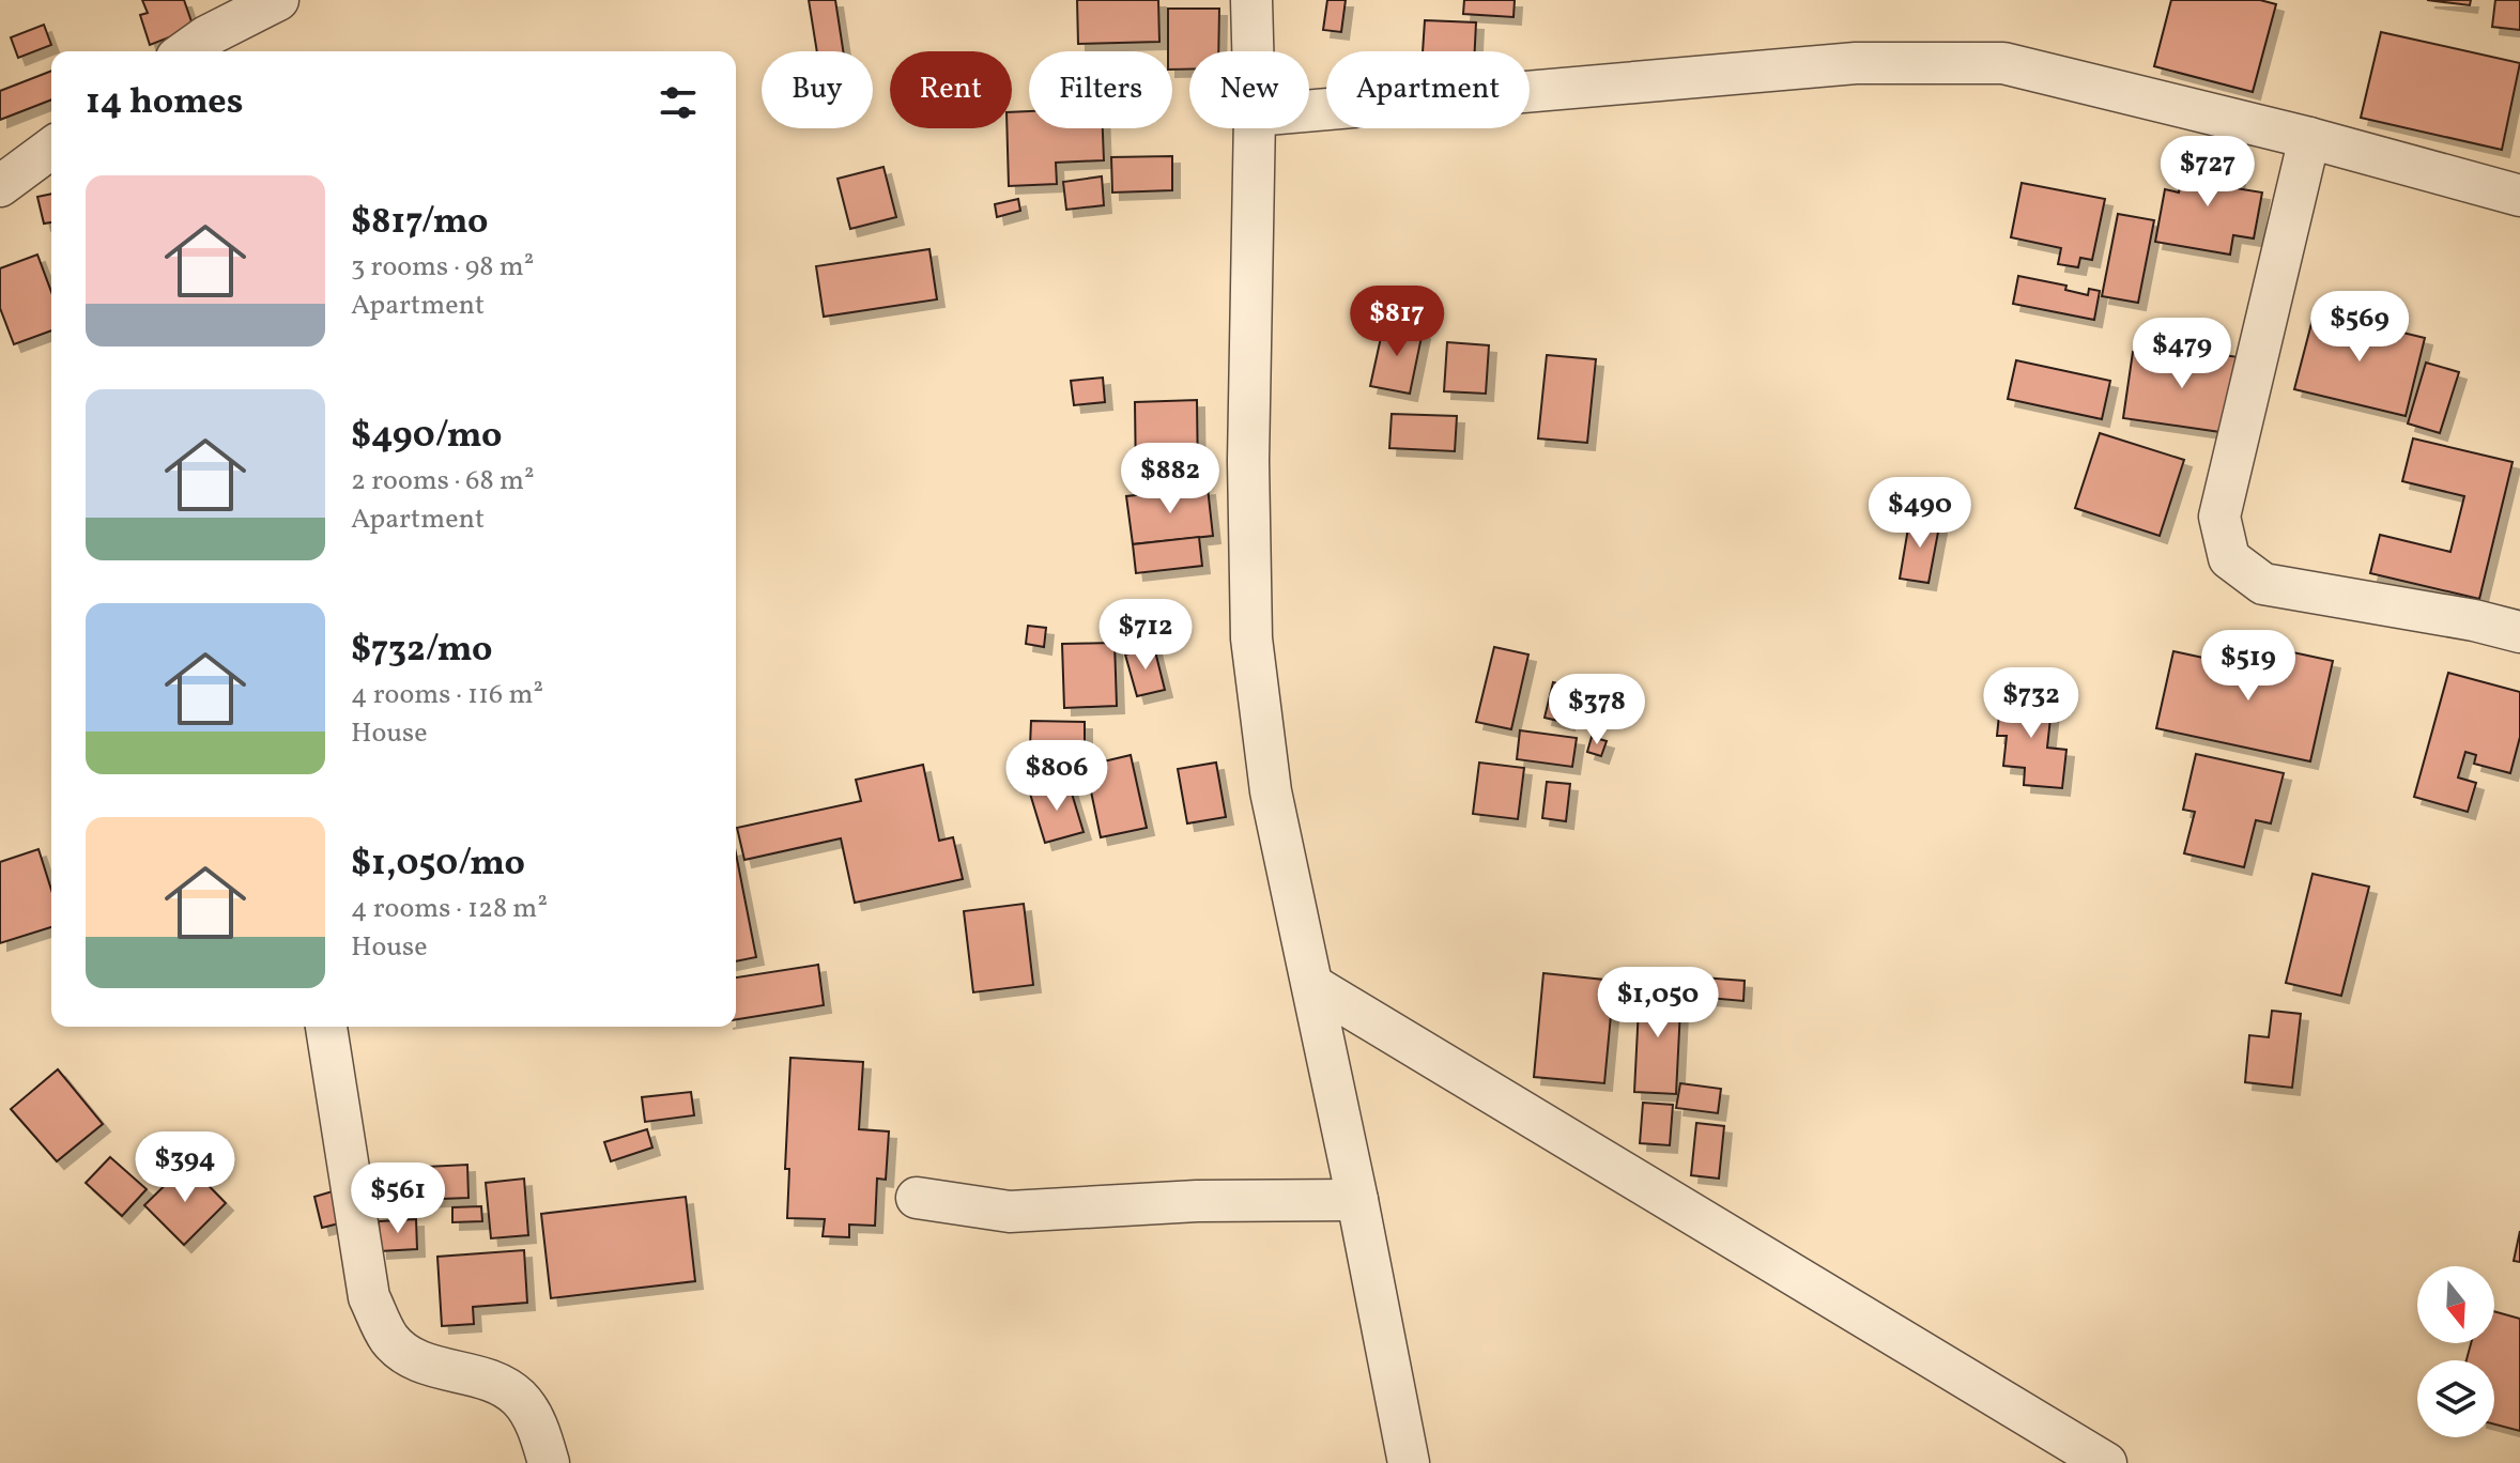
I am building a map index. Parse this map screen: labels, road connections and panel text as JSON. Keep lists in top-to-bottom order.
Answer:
{
  "north": "bottom",
  "page": {
    "chip": [
      "Buy",
      "Rent",
      "Filters",
      "New",
      "Apartment"
    ],
    "heading": "14 homes",
    "price": [
      "$727",
      "$817",
      "$569",
      "$479",
      "$882",
      "$490",
      "$712",
      "$519",
      "$732",
      "$378",
      "$806",
      "$1,050",
      "$394",
      "$561"
    ],
    "list": [
      {
        "name": "$817/mo",
        "note": "3 rooms · 98 m² · Apartment"
      },
      {
        "name": "$490/mo",
        "note": "2 rooms · 68 m² · Apartment"
      },
      {
        "name": "$732/mo",
        "note": "4 rooms · 116 m² · House"
      },
      {
        "name": "$1,050/mo",
        "note": "4 rooms · 128 m² · House"
      }
    ]
  }
}
